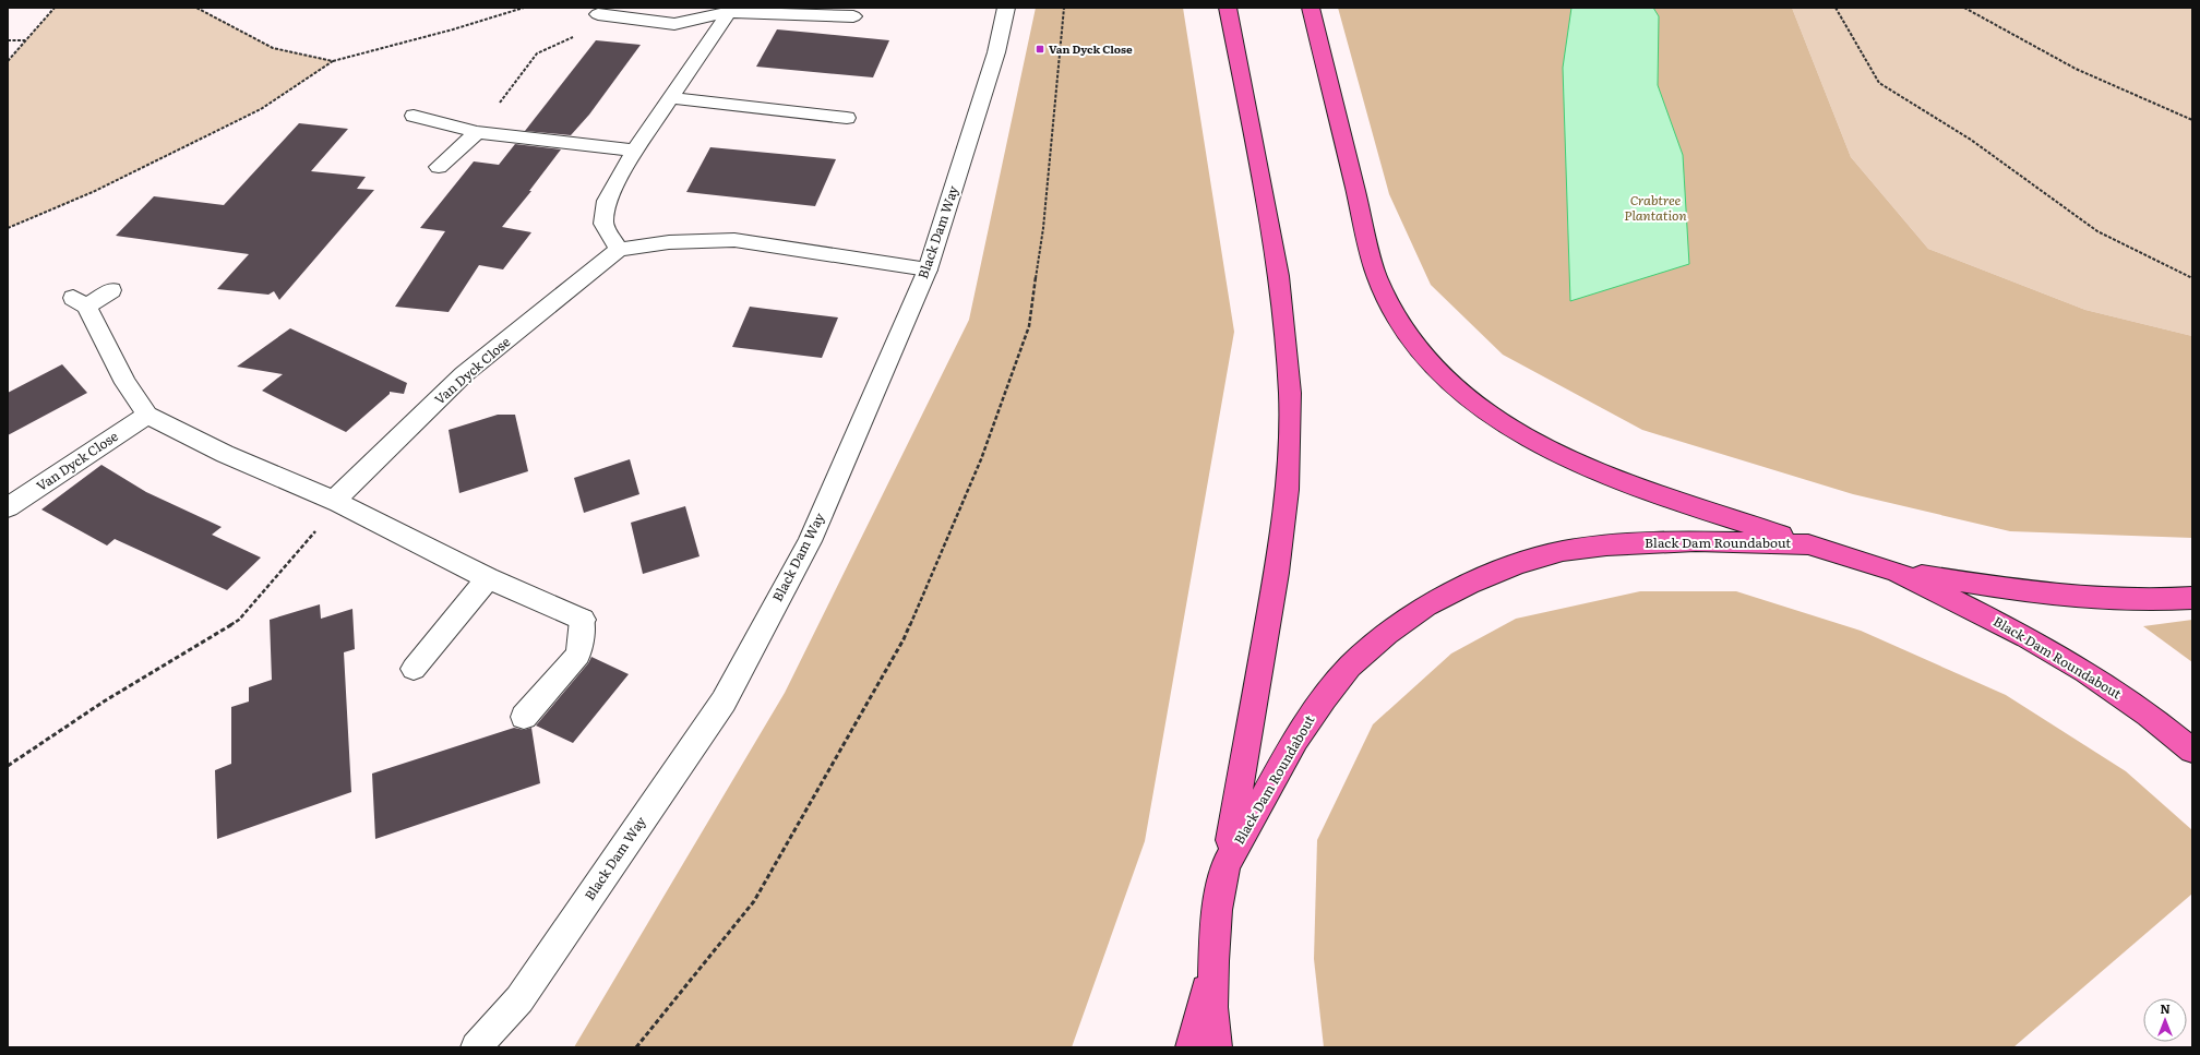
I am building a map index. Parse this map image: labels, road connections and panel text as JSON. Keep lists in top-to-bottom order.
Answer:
{
  "streets": {
    "highway": ["Black Dam Roundabout"],
    "street": ["Black Dam Way", "Van Dyck Close"]
  },
  "parks": ["Crabtree Plantation"],
  "places": {
    "transit": ["Van Dyck Close"]
  },
  "north": "top"
}
